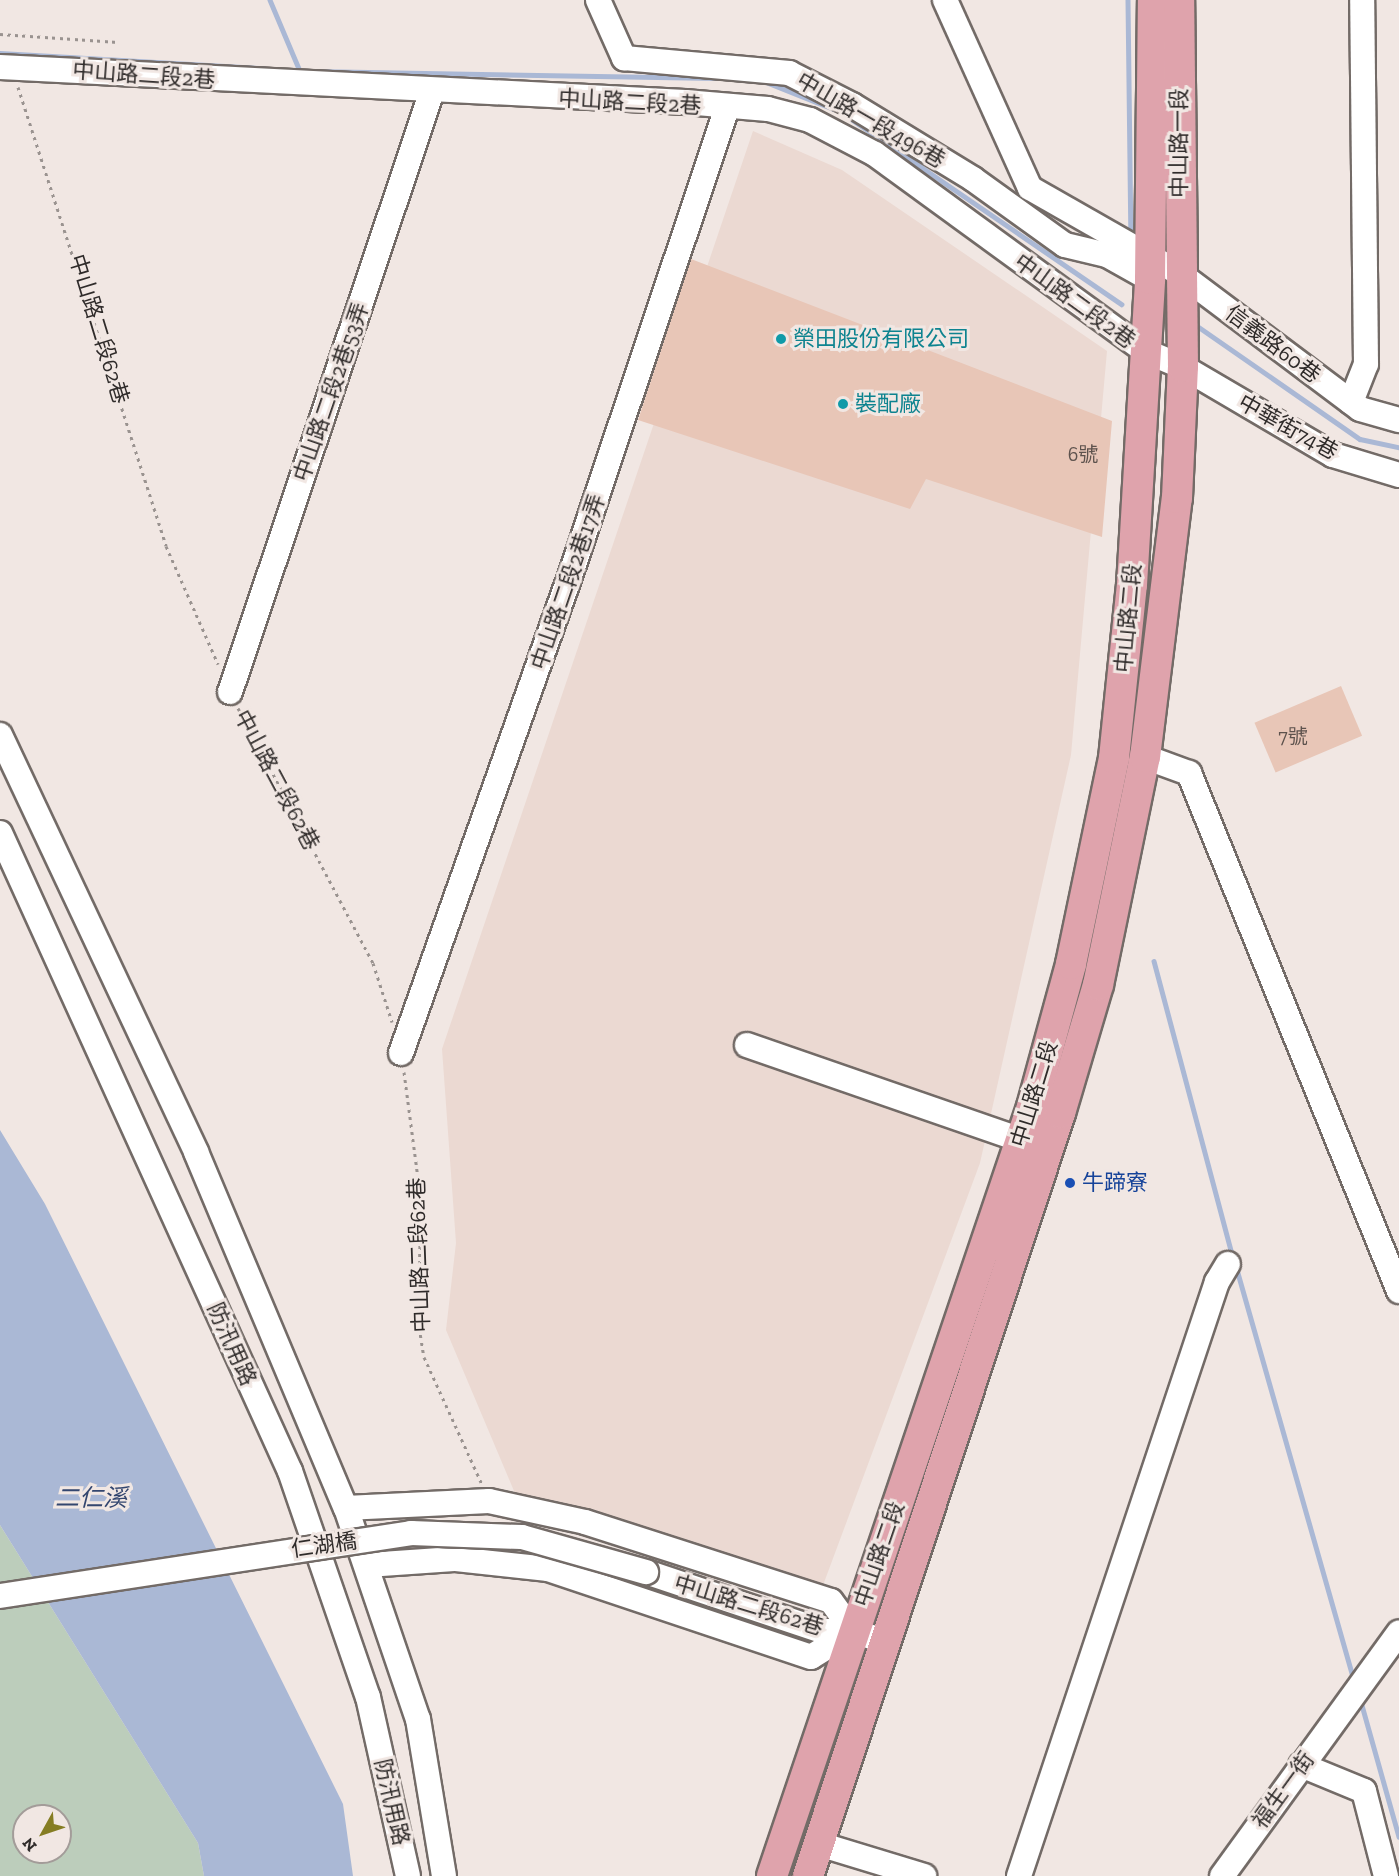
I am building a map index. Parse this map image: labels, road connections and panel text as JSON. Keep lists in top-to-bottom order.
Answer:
{
  "streets": {
    "main road": ["中山路一段", "中山路二段"],
    "street": [
      "中山路二段2巷",
      "中山路一段496巷",
      "中山路二段62巷",
      "信義路60巷",
      "中山路二段2巷53弄",
      "中華街74巷",
      "中山路二段2巷17弄",
      "防汛用路",
      "仁湖橋",
      "福生一街"
    ]
  },
  "crossings": [
    ["中山路二段2巷", "中山路二段62巷"],
    ["中山路二段2巷", "中山路二段2巷53弄"],
    ["中山路二段2巷", "中華街74巷"],
    ["中山路二段2巷", "中山路二段2巷17弄"],
    ["中山路二段2巷", "中山路二段"],
    ["中山路一段496巷", "中山路一段"],
    ["中山路一段496巷", "信義路60巷"],
    ["中山路一段496巷", "中山路二段"],
    ["中山路一段", "信義路60巷"],
    ["中山路一段", "中山路二段"],
    ["中山路二段62巷", "中山路二段2巷53弄"],
    ["中山路二段62巷", "中山路二段2巷17弄"],
    ["中山路二段62巷", "中山路二段"],
    ["中山路二段62巷", "仁湖橋"],
    ["信義路60巷", "中山路二段"],
    ["中華街74巷", "中山路二段"]
  ],
  "water": ["二仁溪"],
  "places": ["榮田股份有限公司", "裝配廠", "牛蹄寮"],
  "house_numbers": ["6號", "7號"],
  "north": "bottom left"
}
